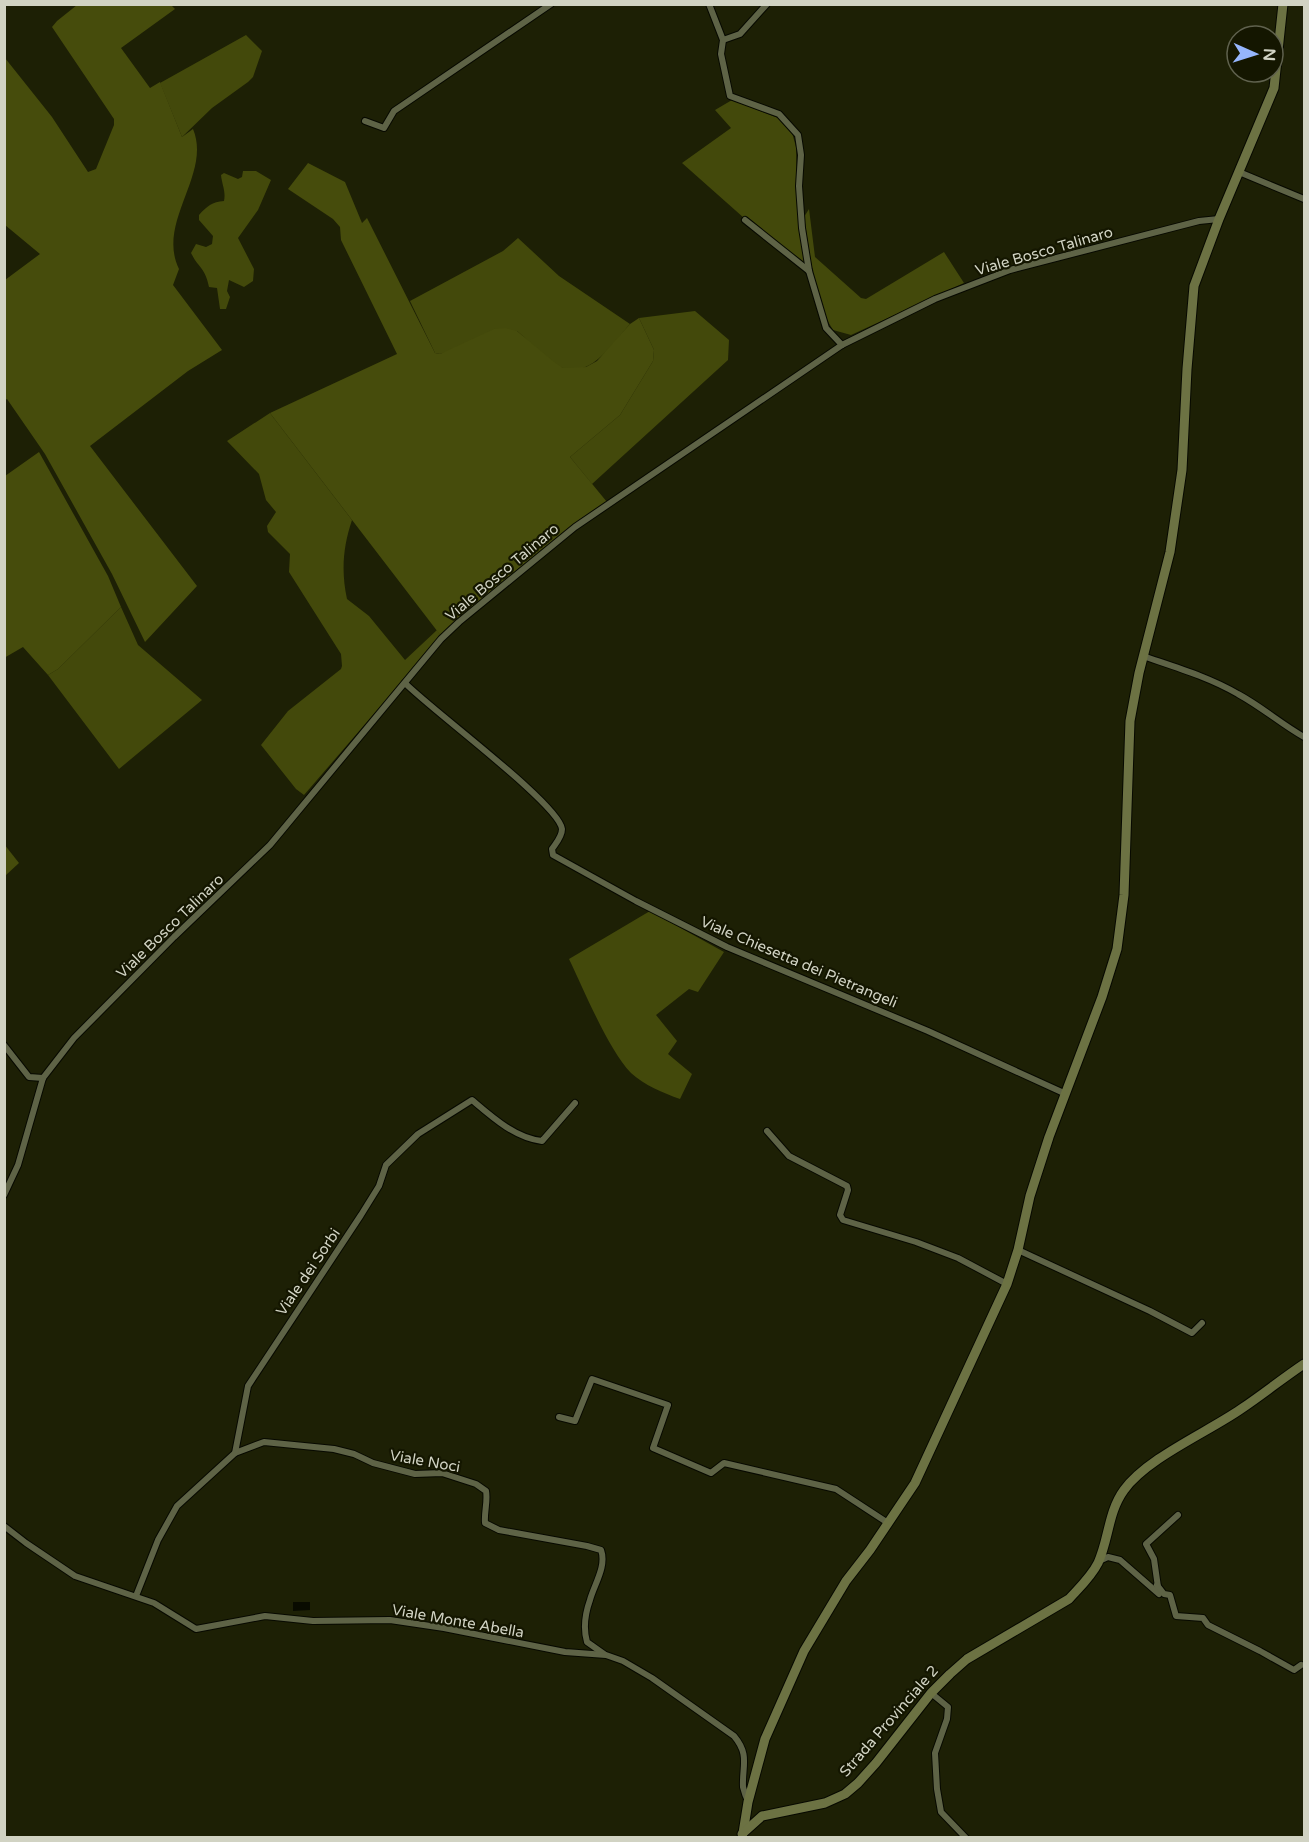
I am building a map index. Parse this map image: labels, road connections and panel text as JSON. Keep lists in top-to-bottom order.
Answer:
{
  "streets": {
    "main road": ["Strada Provinciale 2"],
    "street": [
      "Viale Bosco Talinaro",
      "Viale Chiesetta dei Pietrangeli",
      "Viale dei Sorbi",
      "Viale Noci",
      "Viale Monte Abella"
    ]
  },
  "crossings": [
    ["Viale Bosco Talinaro", "Viale Chiesetta dei Pietrangeli"],
    ["Viale dei Sorbi", "Viale Noci"],
    ["Viale Noci", "Viale Monte Abella"]
  ],
  "north": "right"
}
